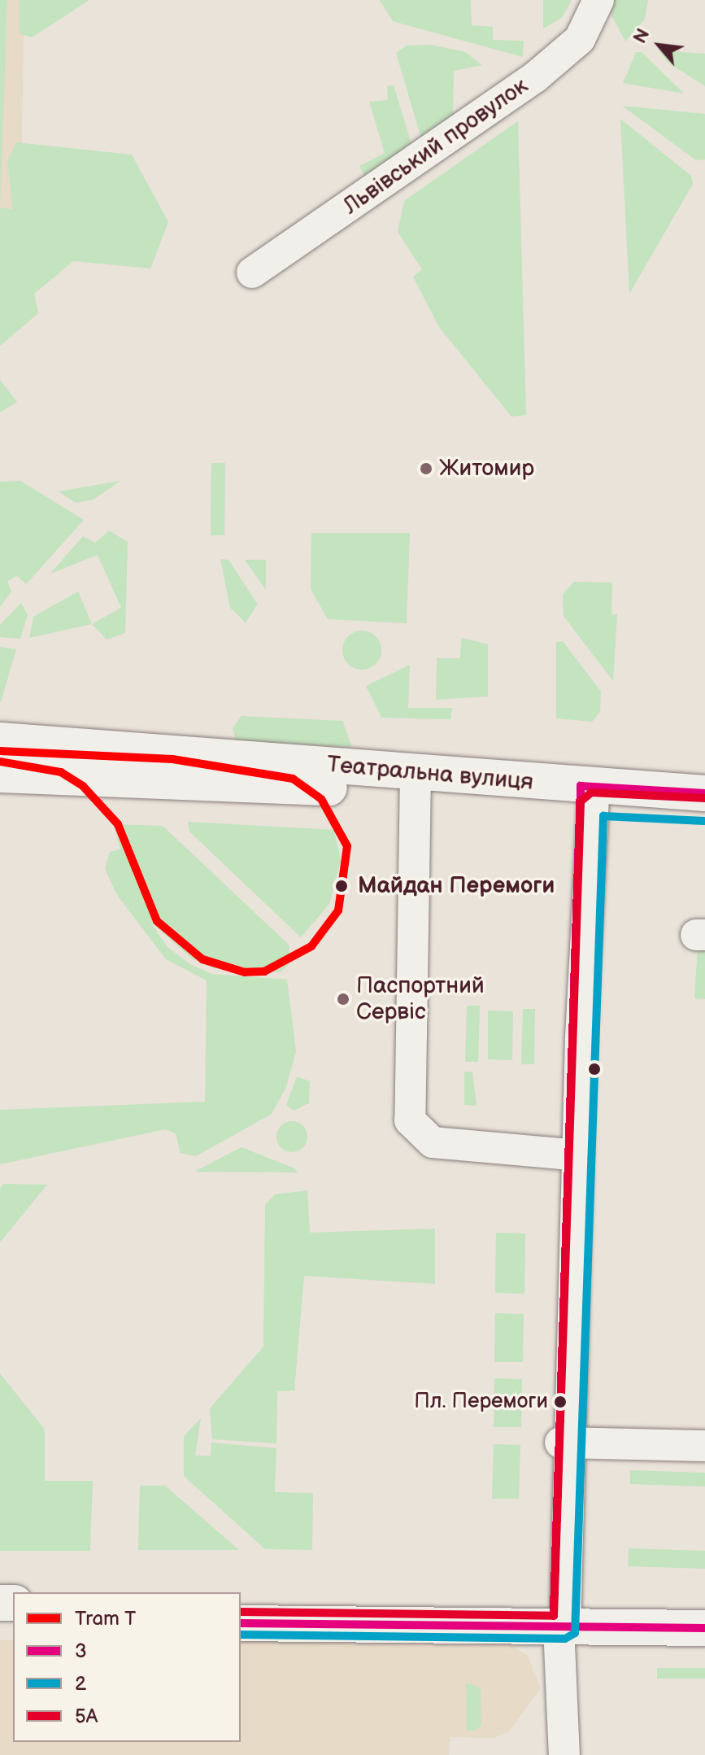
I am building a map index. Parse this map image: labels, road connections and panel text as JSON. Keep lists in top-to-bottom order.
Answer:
{
  "streets": {
    "street": ["Львівський провулок", "Театральна вулиця"]
  },
  "places": [
    "Житомир",
    "Майдан Перемоги",
    "Паспортний Сервіс",
    "Пл. Перемоги"
  ],
  "lines": [
    "tram line Т",
    "transit line 3",
    "transit line 5А",
    "transit line 2"
  ],
  "legend": [
    "Tram Т",
    "3",
    "2",
    "5А"
  ],
  "north": "top left"
}
